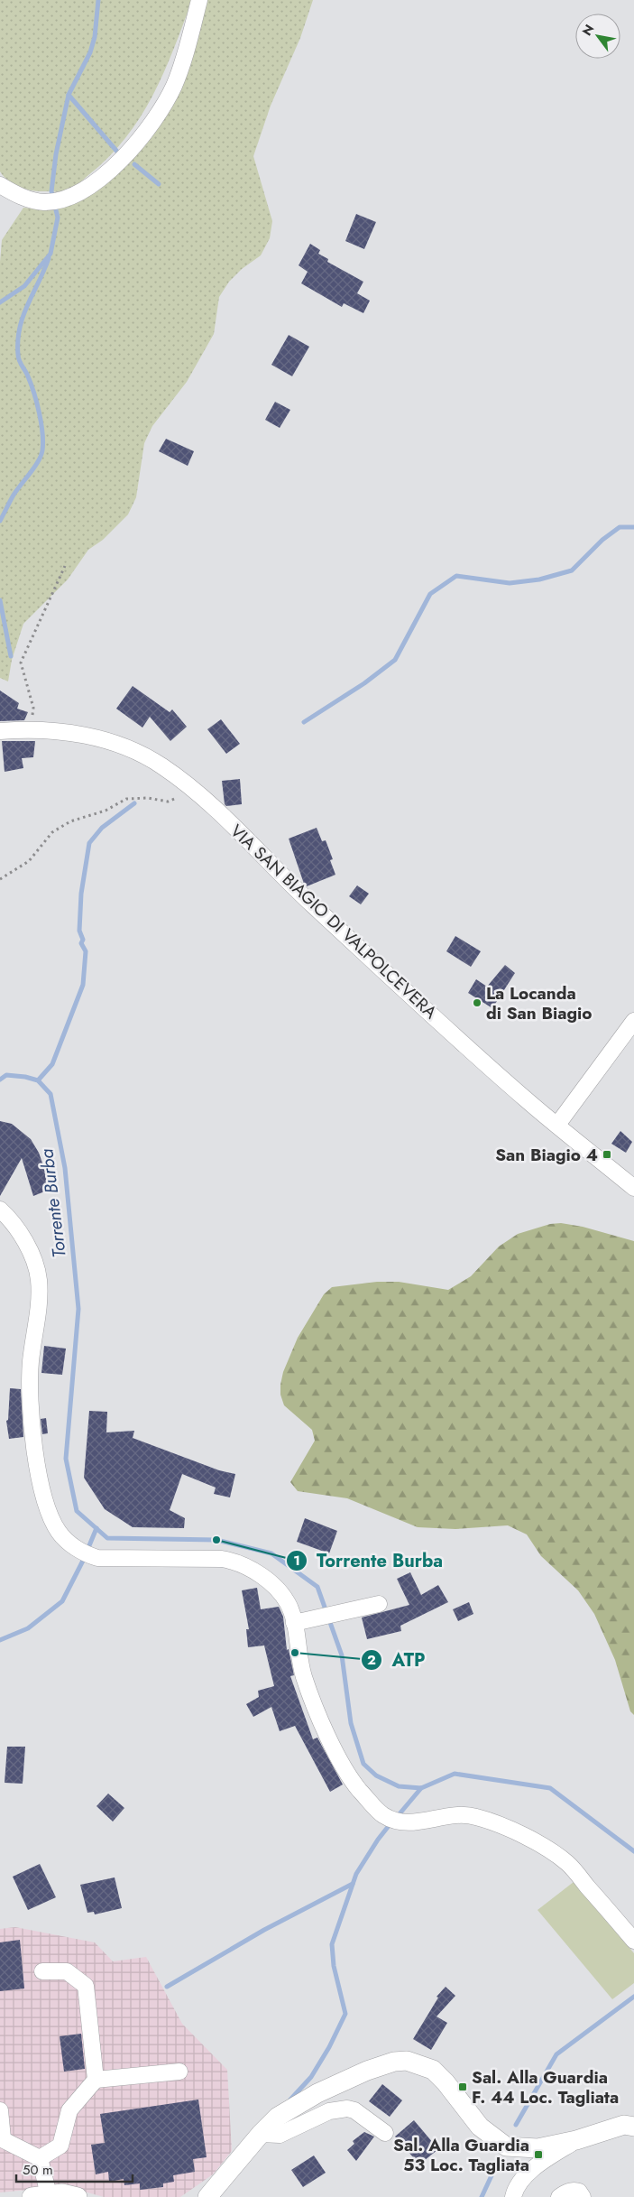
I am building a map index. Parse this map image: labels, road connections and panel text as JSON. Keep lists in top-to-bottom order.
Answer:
{
  "streets": {
    "street": ["VIA SAN BIAGIO DI VALPOLCEVERA"]
  },
  "water": ["Torrente Burba"],
  "places": {
    "other": ["La Locanda di San Biagio", "Torrente Burba", "ATP"],
    "transit": ["San Biagio 4", "Sal. Alla Guardia F. 44 Loc. Tagliata", "Sal. Alla Guardia 53 Loc. Tagliata"]
  },
  "scale_bar": "50 m",
  "north": "top left"
}
